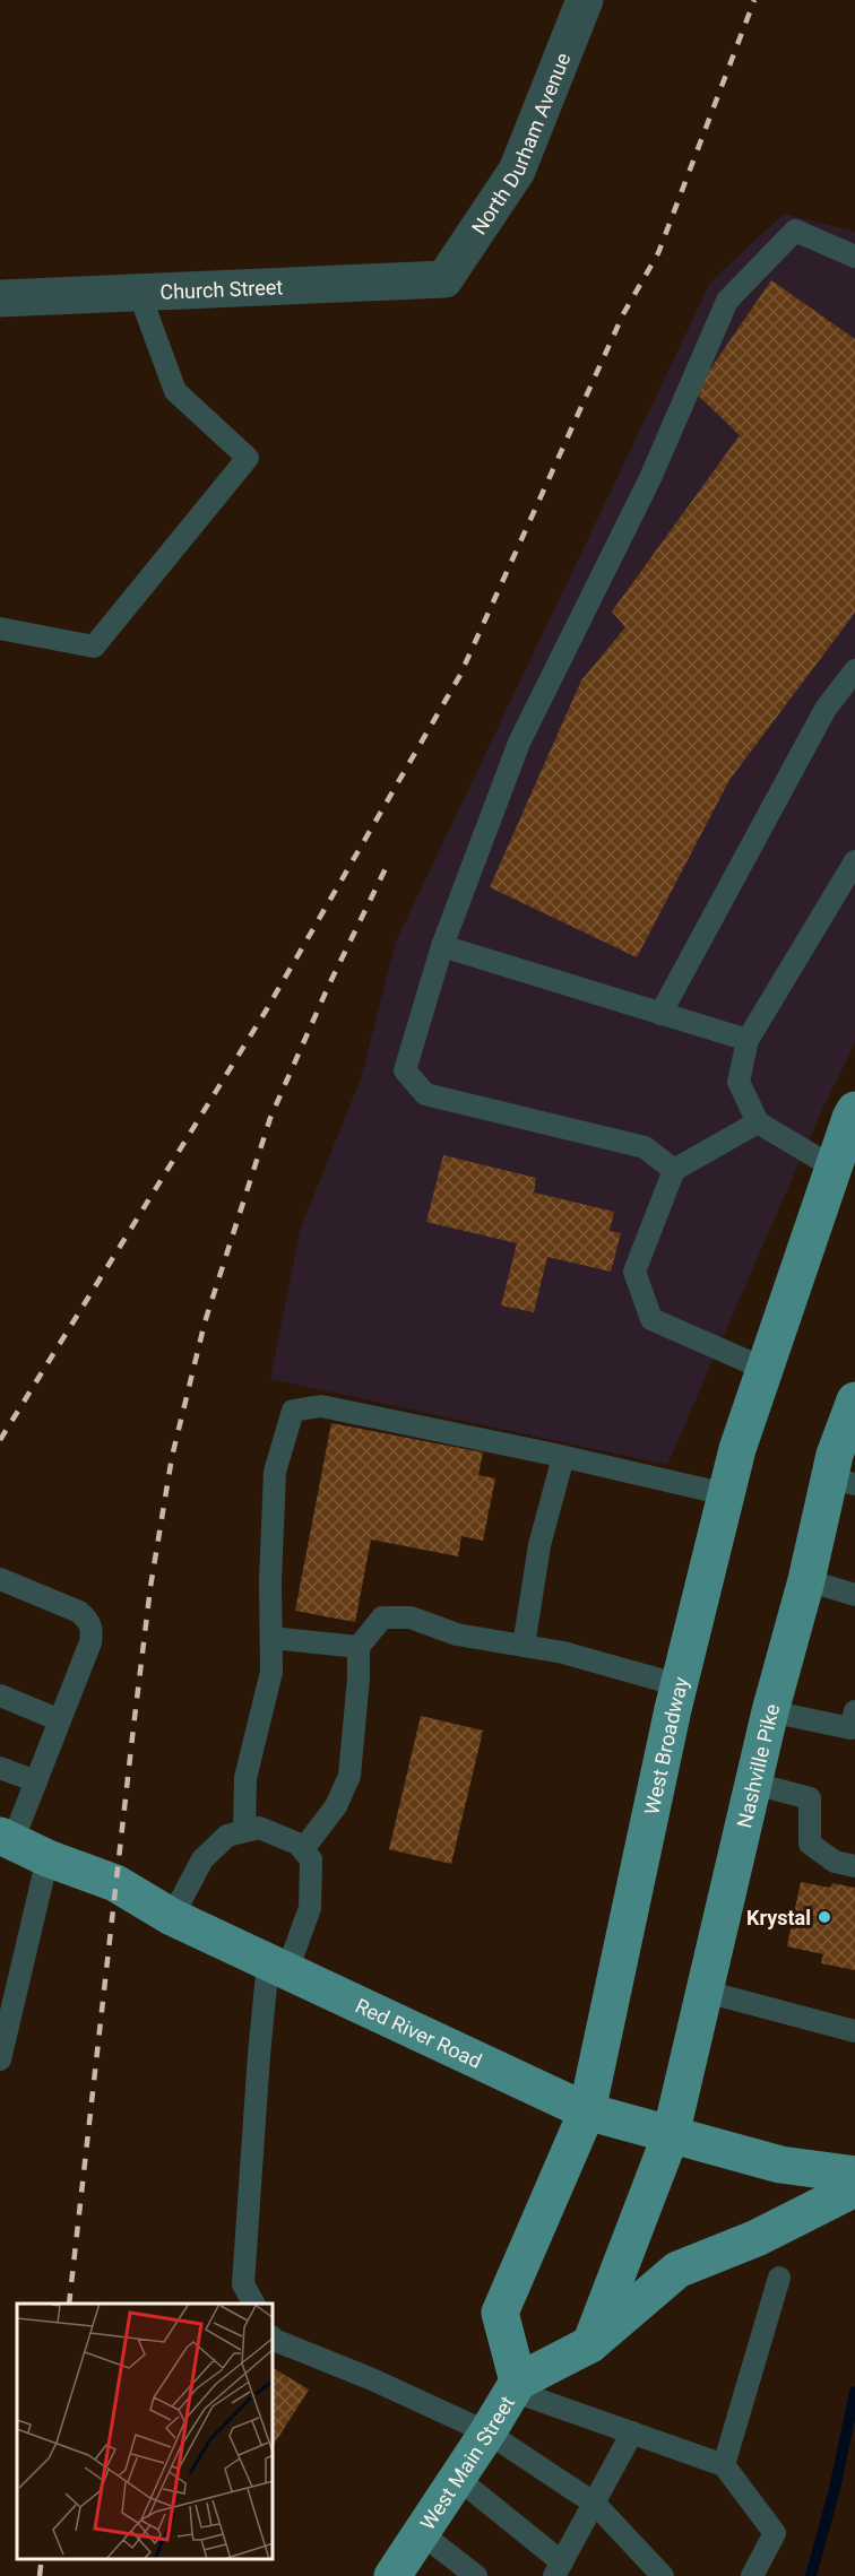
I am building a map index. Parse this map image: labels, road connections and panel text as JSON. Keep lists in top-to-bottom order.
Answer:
{
  "streets": {
    "main road": [
      "West Broadway",
      "Nashville Pike",
      "Red River Road",
      "West Main Street"
    ],
    "street": ["North Durham Avenue", "Church Street"]
  },
  "crossings": [
    ["North Durham Avenue", "Church Street"],
    ["West Broadway", "Red River Road"],
    ["West Broadway", "West Main Street"],
    ["Nashville Pike", "Red River Road"]
  ],
  "places": ["Krystal"]
}
